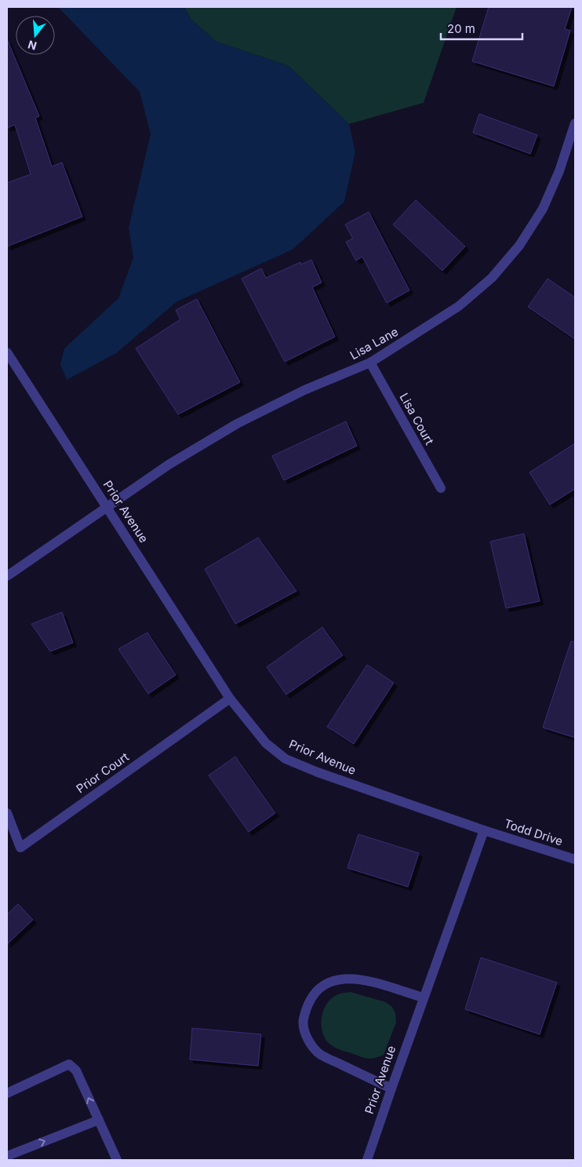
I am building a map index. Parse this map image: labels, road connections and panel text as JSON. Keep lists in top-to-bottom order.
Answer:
{
  "streets": {
    "street": [
      "Lisa Lane",
      "Lisa Court",
      "Prior Avenue",
      "Prior Court",
      "Todd Drive"
    ]
  },
  "crossings": [
    ["Lisa Lane", "Lisa Court"],
    ["Lisa Lane", "Prior Avenue"],
    ["Prior Avenue", "Prior Court"],
    ["Prior Avenue", "Todd Drive"]
  ],
  "scale_bar": "20 m",
  "north": "bottom"
}
